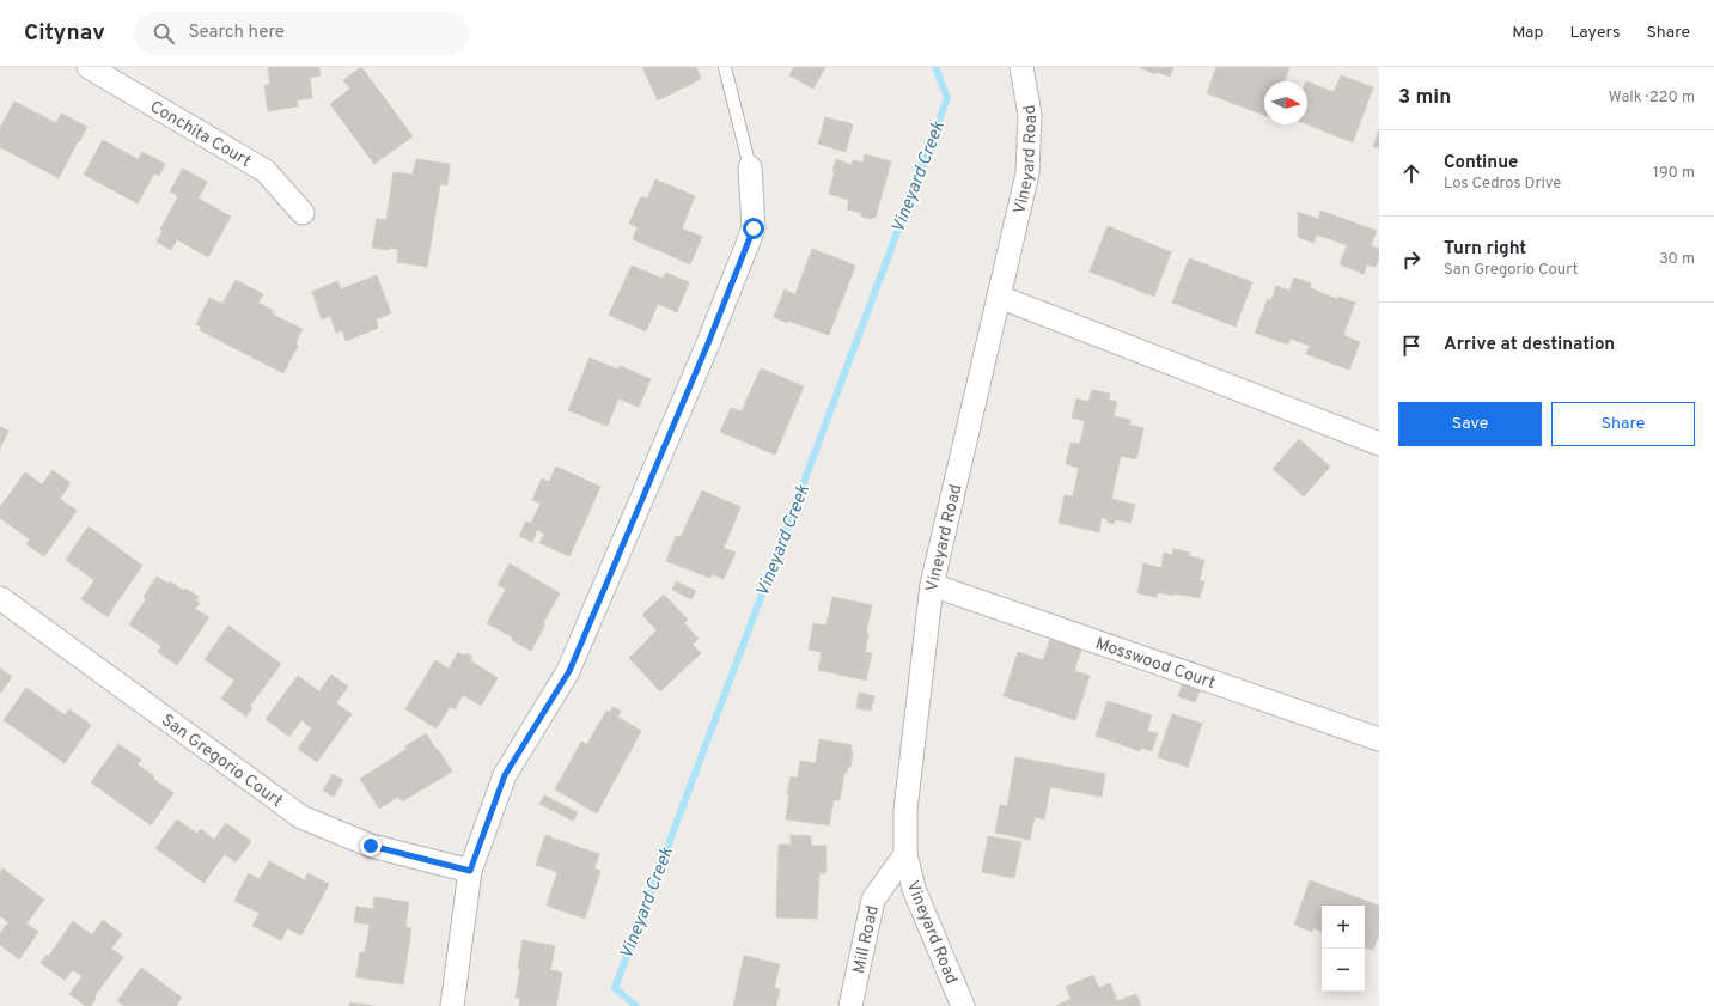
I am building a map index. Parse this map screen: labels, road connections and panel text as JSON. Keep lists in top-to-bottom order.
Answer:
{
  "streets": {
    "street": [
      "Conchita Court",
      "Vineyard Road",
      "Mosswood Court",
      "San Gregorio Court",
      "Mill Road"
    ]
  },
  "crossings": [
    ["Vineyard Road", "Mosswood Court"],
    ["Vineyard Road", "Mill Road"]
  ],
  "water": ["Vineyard Creek"],
  "north": "right",
  "page": {
    "header": "Citynav",
    "search": "Search here",
    "nav": ["Map", "Layers", "Share"],
    "heading": ["3 min", "Walk · 220 m"],
    "list": [
      ["Continue", "Los Cedros Drive", "190 m"],
      ["Turn right", "San Gregorio Court", "30 m"],
      "Arrive at destination"
    ],
    "buttons": ["Save", "Share"],
    "map_buttons": ["+", "−"]
  }
}
